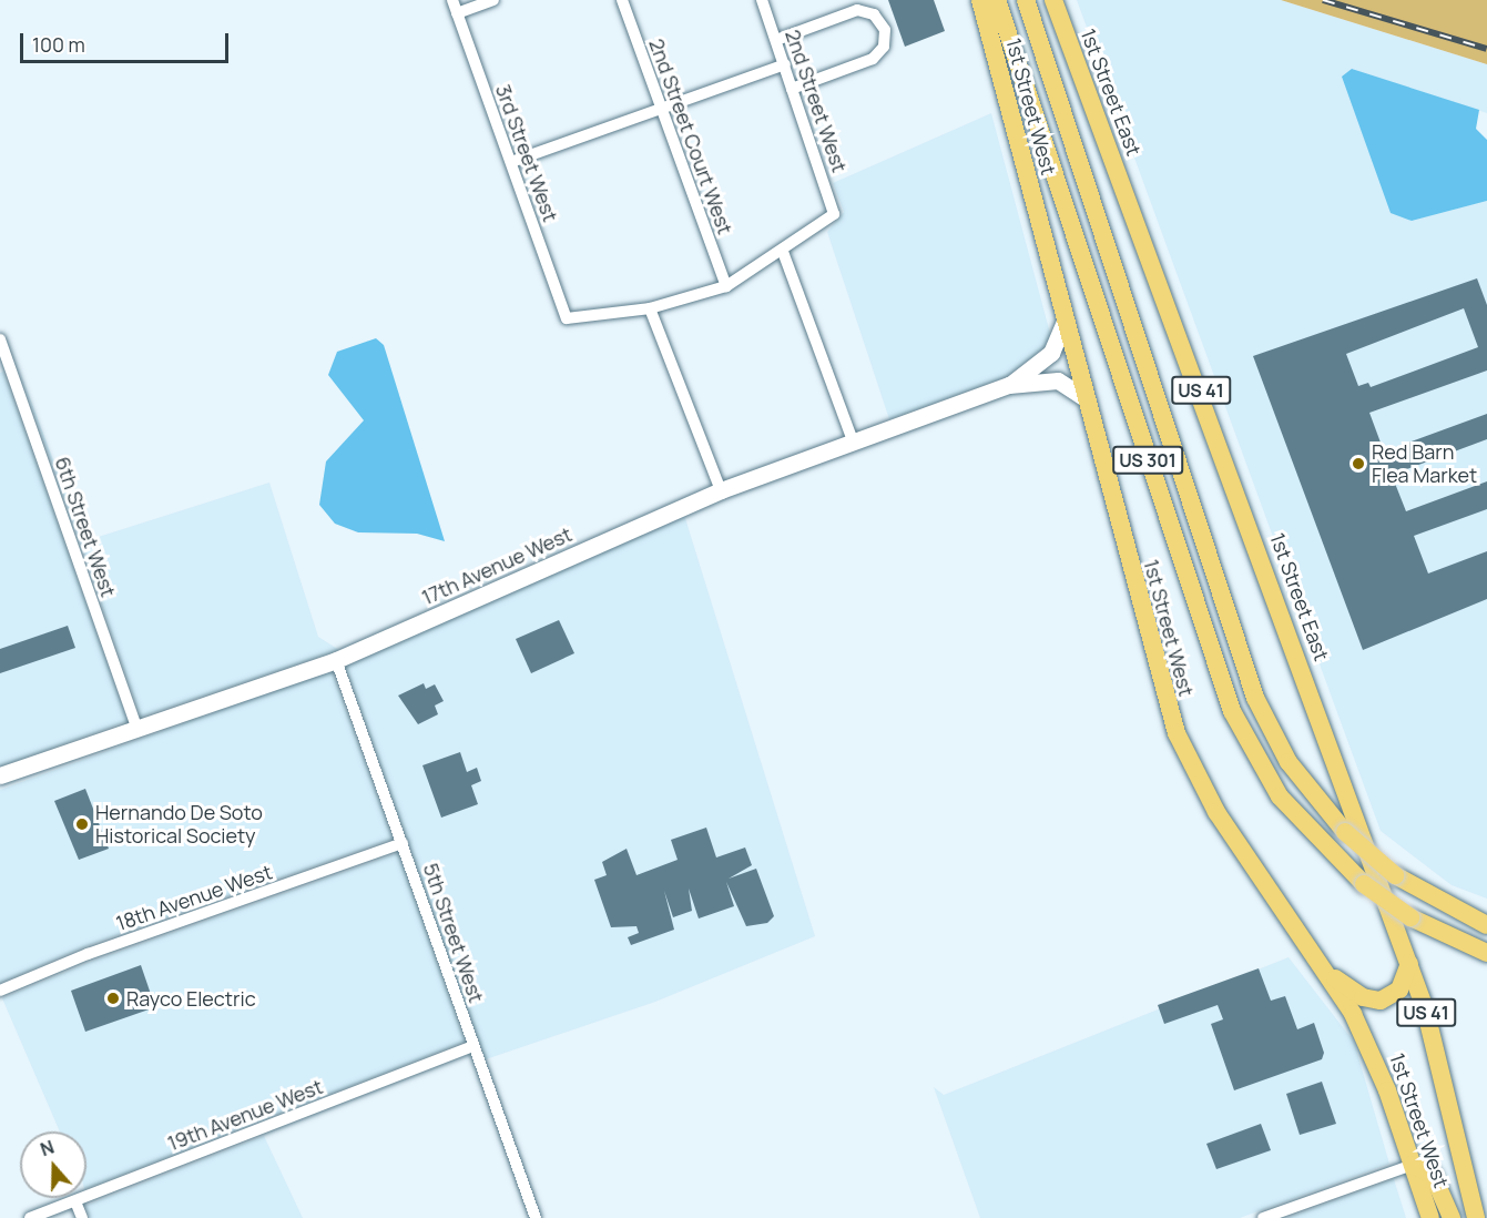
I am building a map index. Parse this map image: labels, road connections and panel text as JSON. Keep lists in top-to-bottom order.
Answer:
{
  "streets": {
    "main road": [
      "1st Street East",
      "1st Street West",
      "US 41",
      "US 301"
    ],
    "street": [
      "2nd Street West",
      "2nd Street Court West",
      "3rd Street West",
      "6th Street West",
      "17th Avenue West",
      "18th Avenue West",
      "5th Street West",
      "19th Avenue West"
    ]
  },
  "crossings": [
    ["1st Street West", "17th Avenue West"],
    ["6th Street West", "17th Avenue West"],
    ["17th Avenue West", "5th Street West"],
    ["18th Avenue West", "5th Street West"],
    ["5th Street West", "19th Avenue West"]
  ],
  "places": ["Red Barn Flea Market", "Hernando De Soto Historical Society", "Rayco Electric"],
  "scale_bar": "100 m",
  "north": "top"
}
